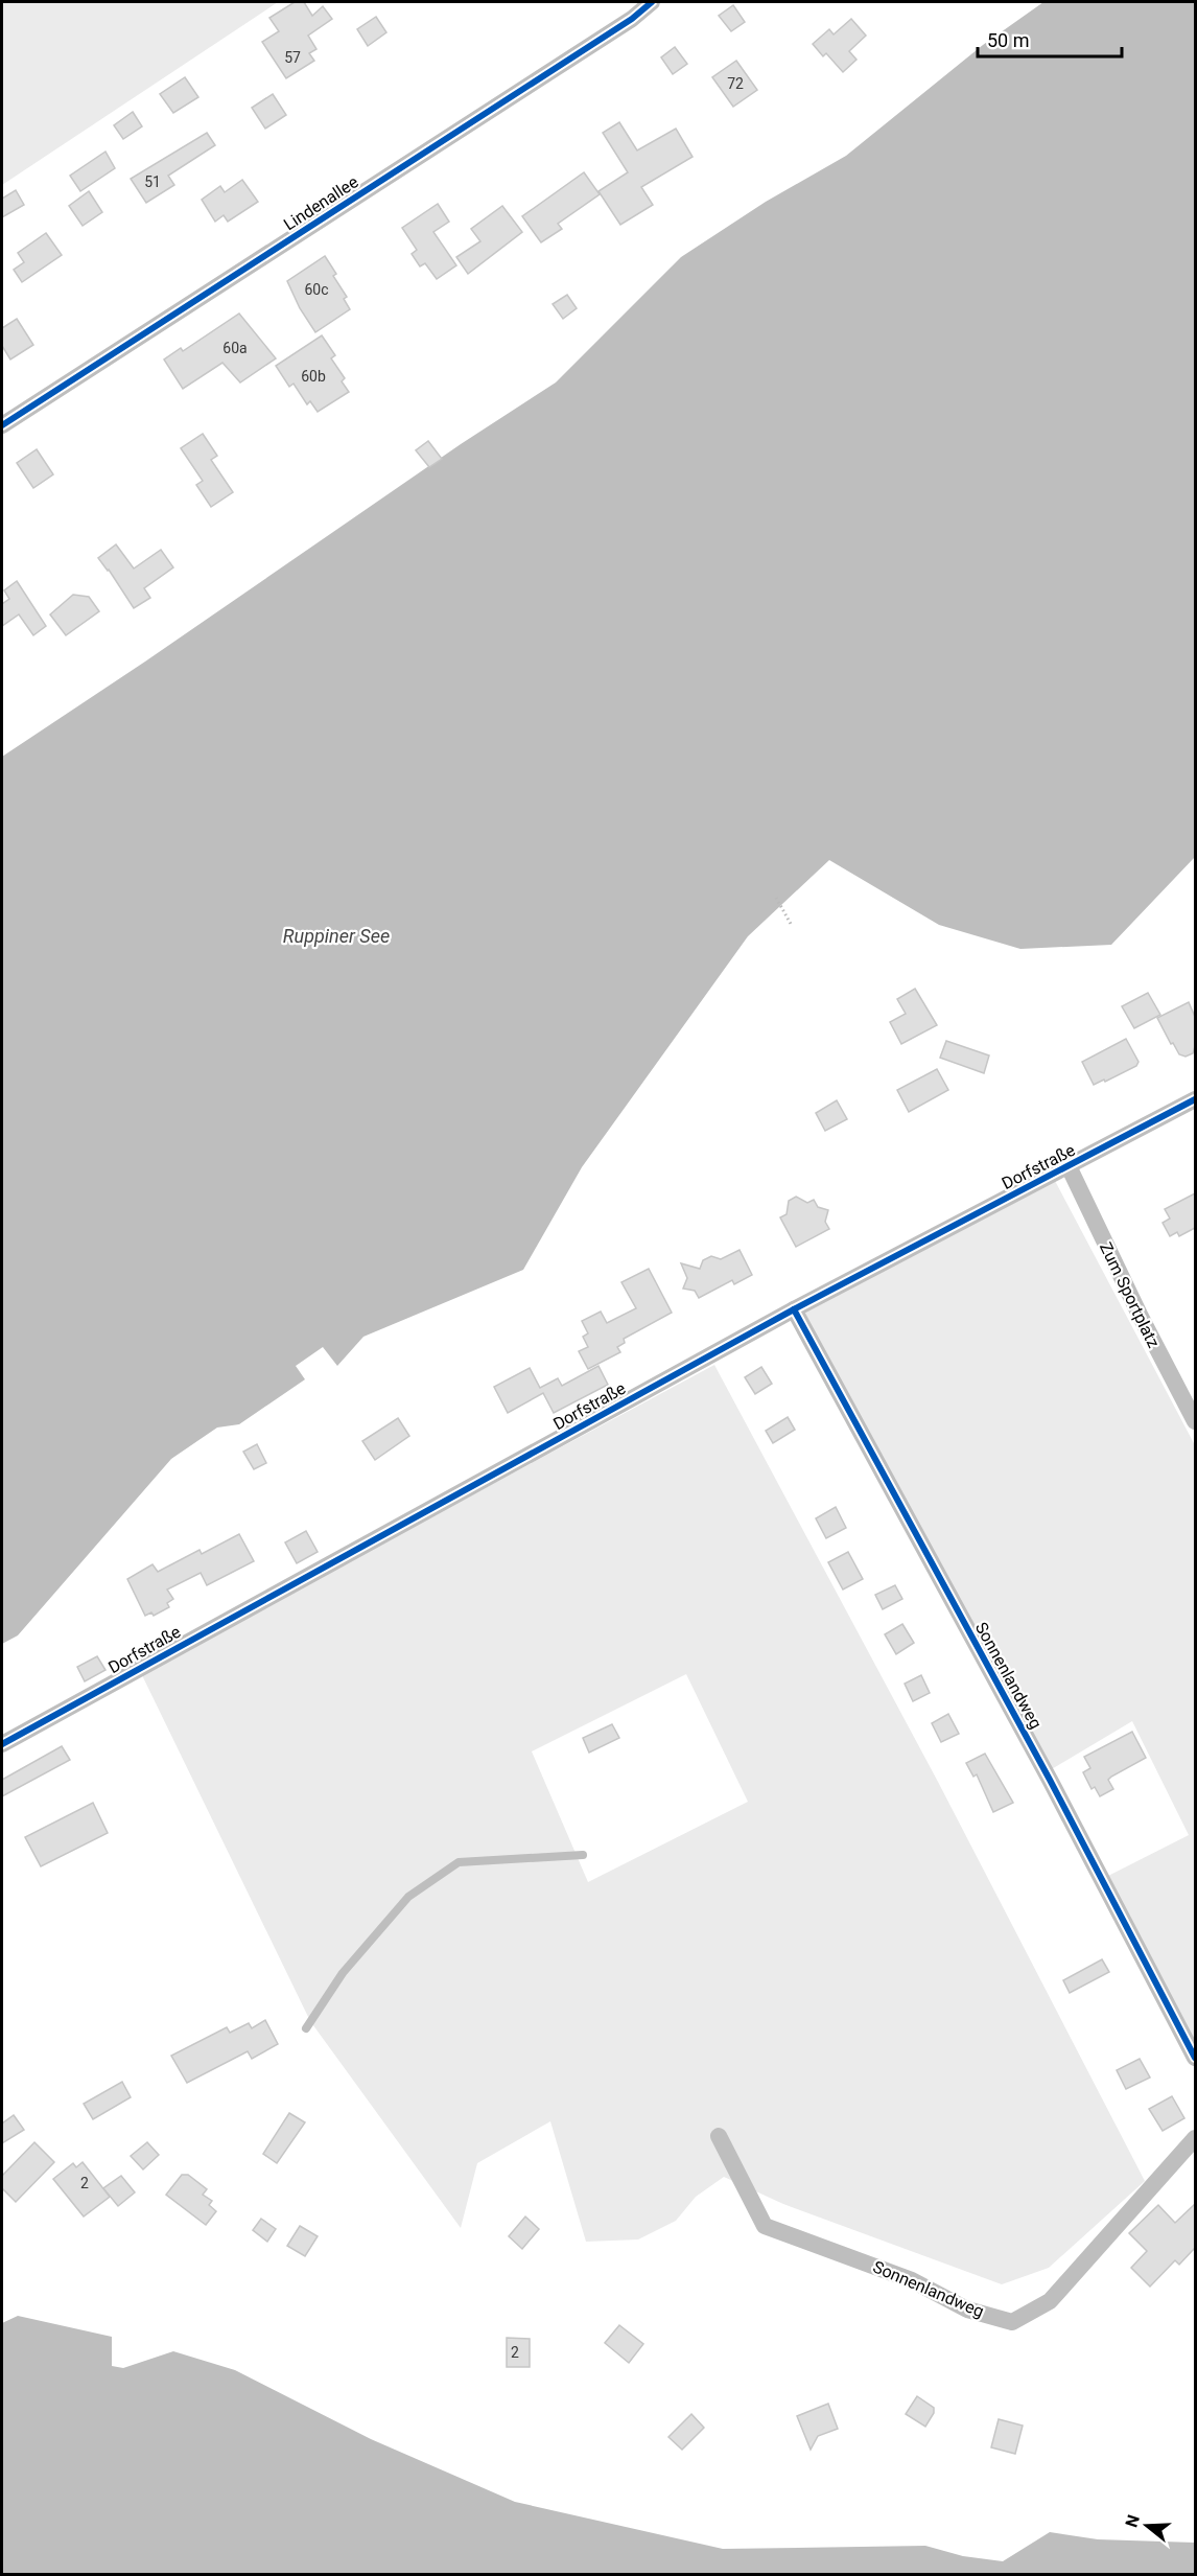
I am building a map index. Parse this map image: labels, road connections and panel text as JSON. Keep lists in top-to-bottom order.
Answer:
{
  "streets": {
    "street": [
      "Lindenallee",
      "Dorfstraße",
      "Zum Sportplatz",
      "Sonnenlandweg"
    ]
  },
  "crossings": [
    ["Dorfstraße", "Zum Sportplatz"],
    ["Dorfstraße", "Sonnenlandweg"]
  ],
  "water": ["Ruppiner See"],
  "house_numbers": [
    "57",
    "72",
    "51",
    "60c",
    "60a",
    "60b",
    "2",
    "2"
  ],
  "scale_bar": "50 m",
  "north": "left"
}
